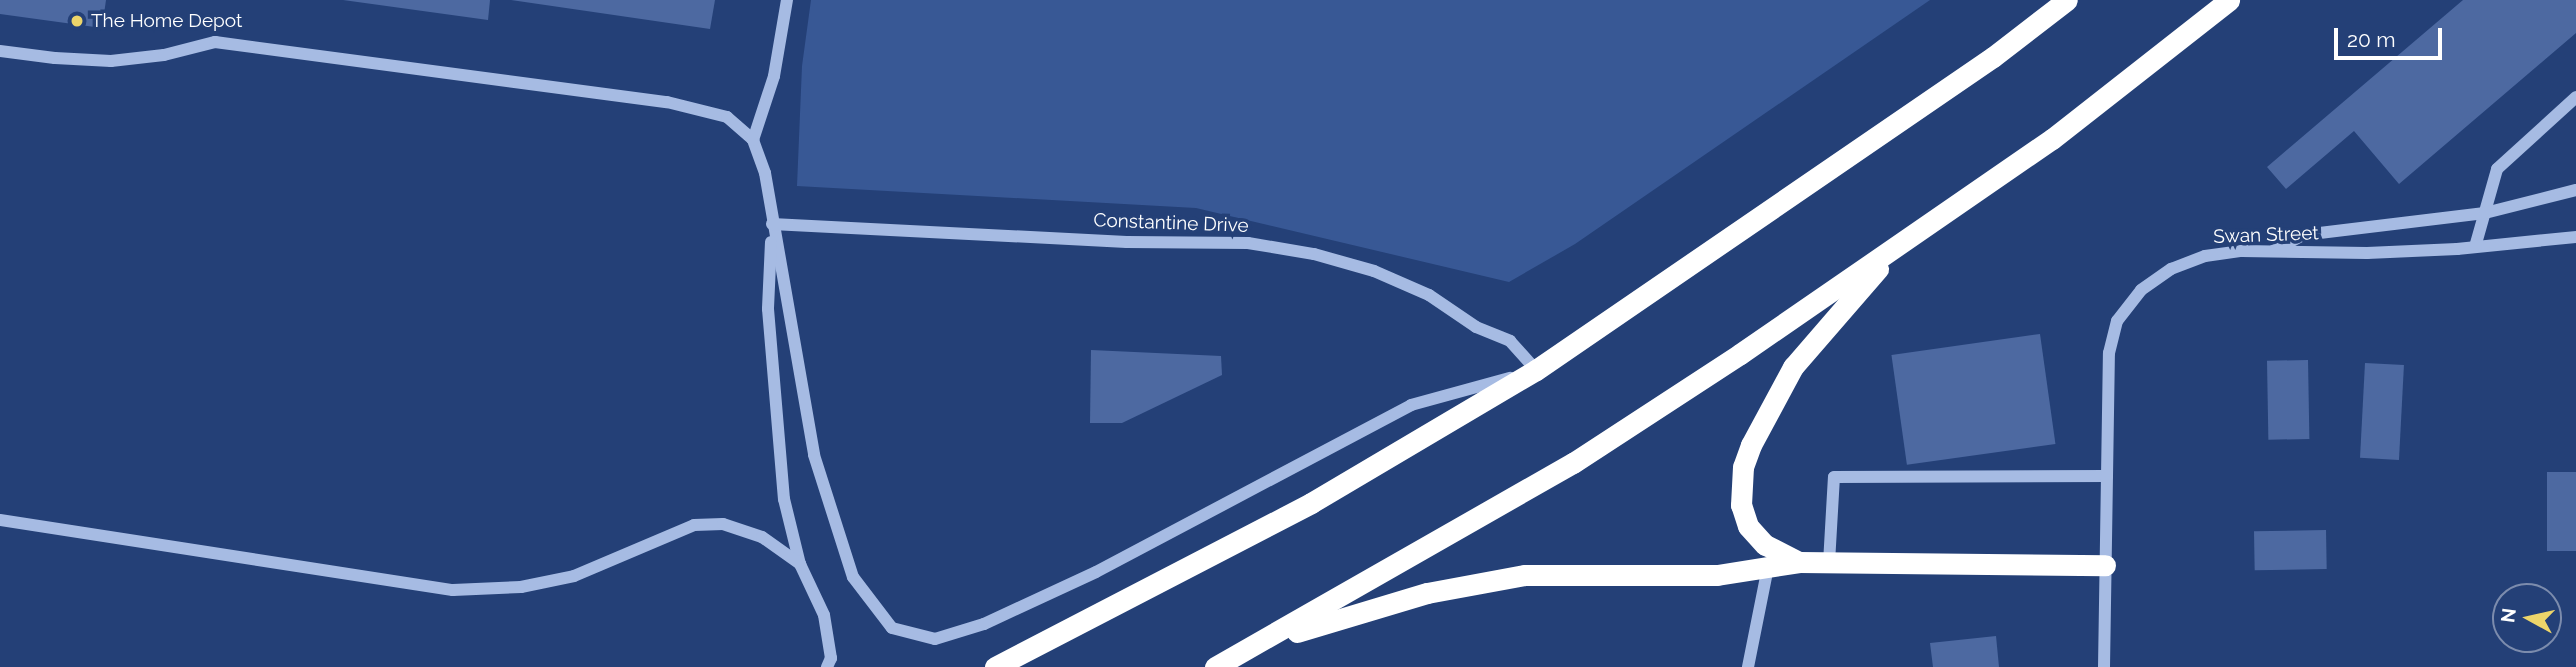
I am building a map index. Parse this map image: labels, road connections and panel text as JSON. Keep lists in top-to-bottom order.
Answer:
{
  "streets": {
    "street": ["Constantine Drive", "Swan Street"]
  },
  "places": ["The Home Depot"],
  "scale_bar": "20 m",
  "north": "left"
}
